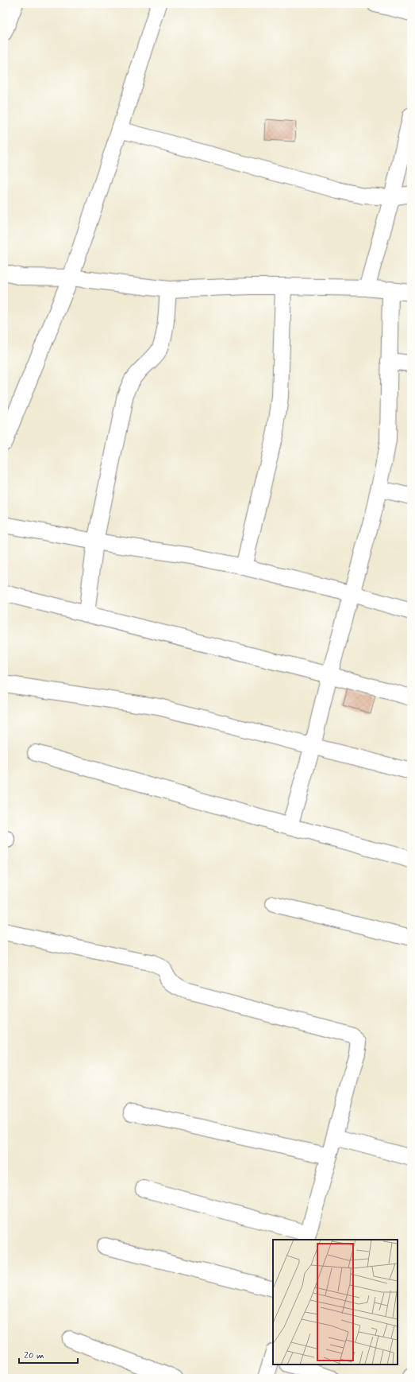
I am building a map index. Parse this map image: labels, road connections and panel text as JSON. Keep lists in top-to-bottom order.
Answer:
{
  "scale_bar": "20 m"
}
